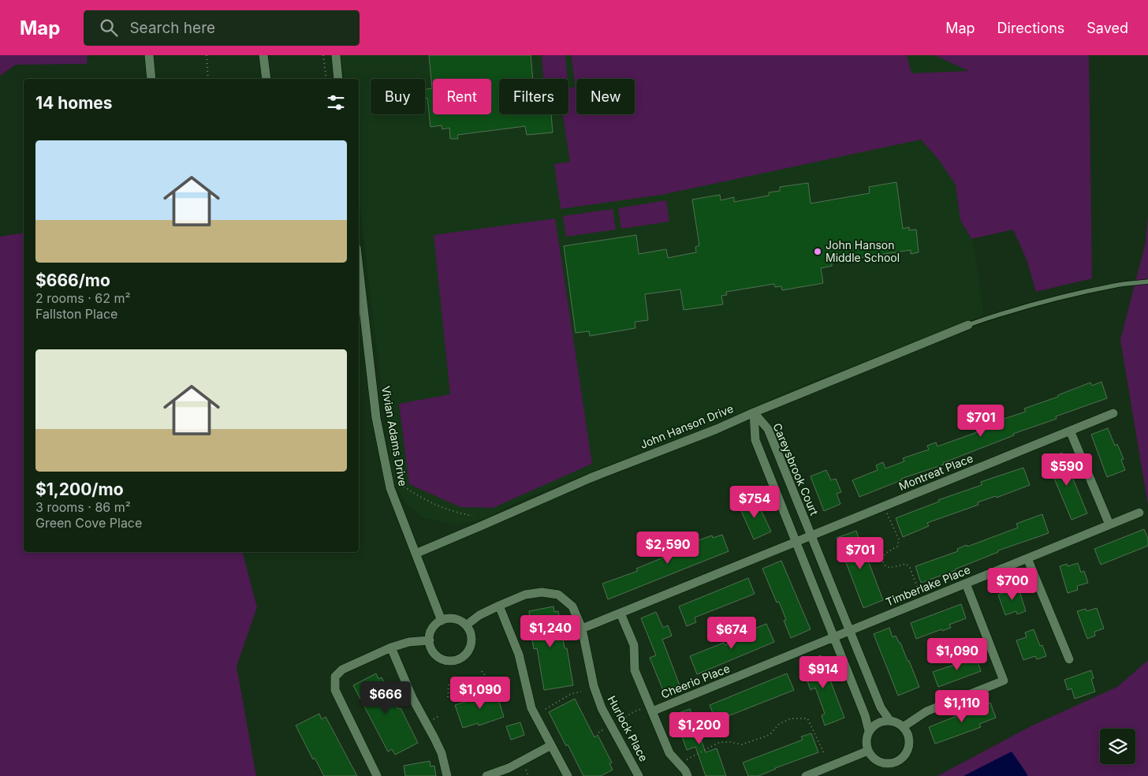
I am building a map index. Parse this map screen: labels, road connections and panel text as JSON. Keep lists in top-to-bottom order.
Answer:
{
  "streets": {
    "street": [
      "John Hanson Drive",
      "Vivian Adams Drive",
      "Careysbrook Court",
      "Montreat Place",
      "Timberlake Place",
      "Cheerio Place",
      "Hurlock Place"
    ]
  },
  "crossings": [
    ["John Hanson Drive", "Vivian Adams Drive"],
    ["John Hanson Drive", "Careysbrook Court"],
    ["Vivian Adams Drive", "Hurlock Place"],
    ["Careysbrook Court", "Montreat Place"],
    ["Careysbrook Court", "Timberlake Place"],
    ["Careysbrook Court", "Cheerio Place"],
    ["Montreat Place", "Hurlock Place"],
    ["Timberlake Place", "Cheerio Place"]
  ],
  "places": ["John Hanson Middle School"],
  "page": {
    "header": "Map",
    "search": "Search here",
    "nav": ["Map", "Directions", "Saved"],
    "chip": [
      "Buy",
      "Rent",
      "Filters",
      "New"
    ],
    "heading": "14 homes",
    "list": [
      {
        "name": "$666/mo",
        "note": "2 rooms · 62 m² · Fallston Place"
      },
      {
        "name": "$1,200/mo",
        "note": "3 rooms · 86 m² · Green Cove Place"
      }
    ],
    "price": [
      "$701",
      "$590",
      "$754",
      "$2,590",
      "$701",
      "$700",
      "$1,240",
      "$674",
      "$1,090",
      "$914",
      "$1,090",
      "$666",
      "$1,110",
      "$1,200"
    ]
  }
}
